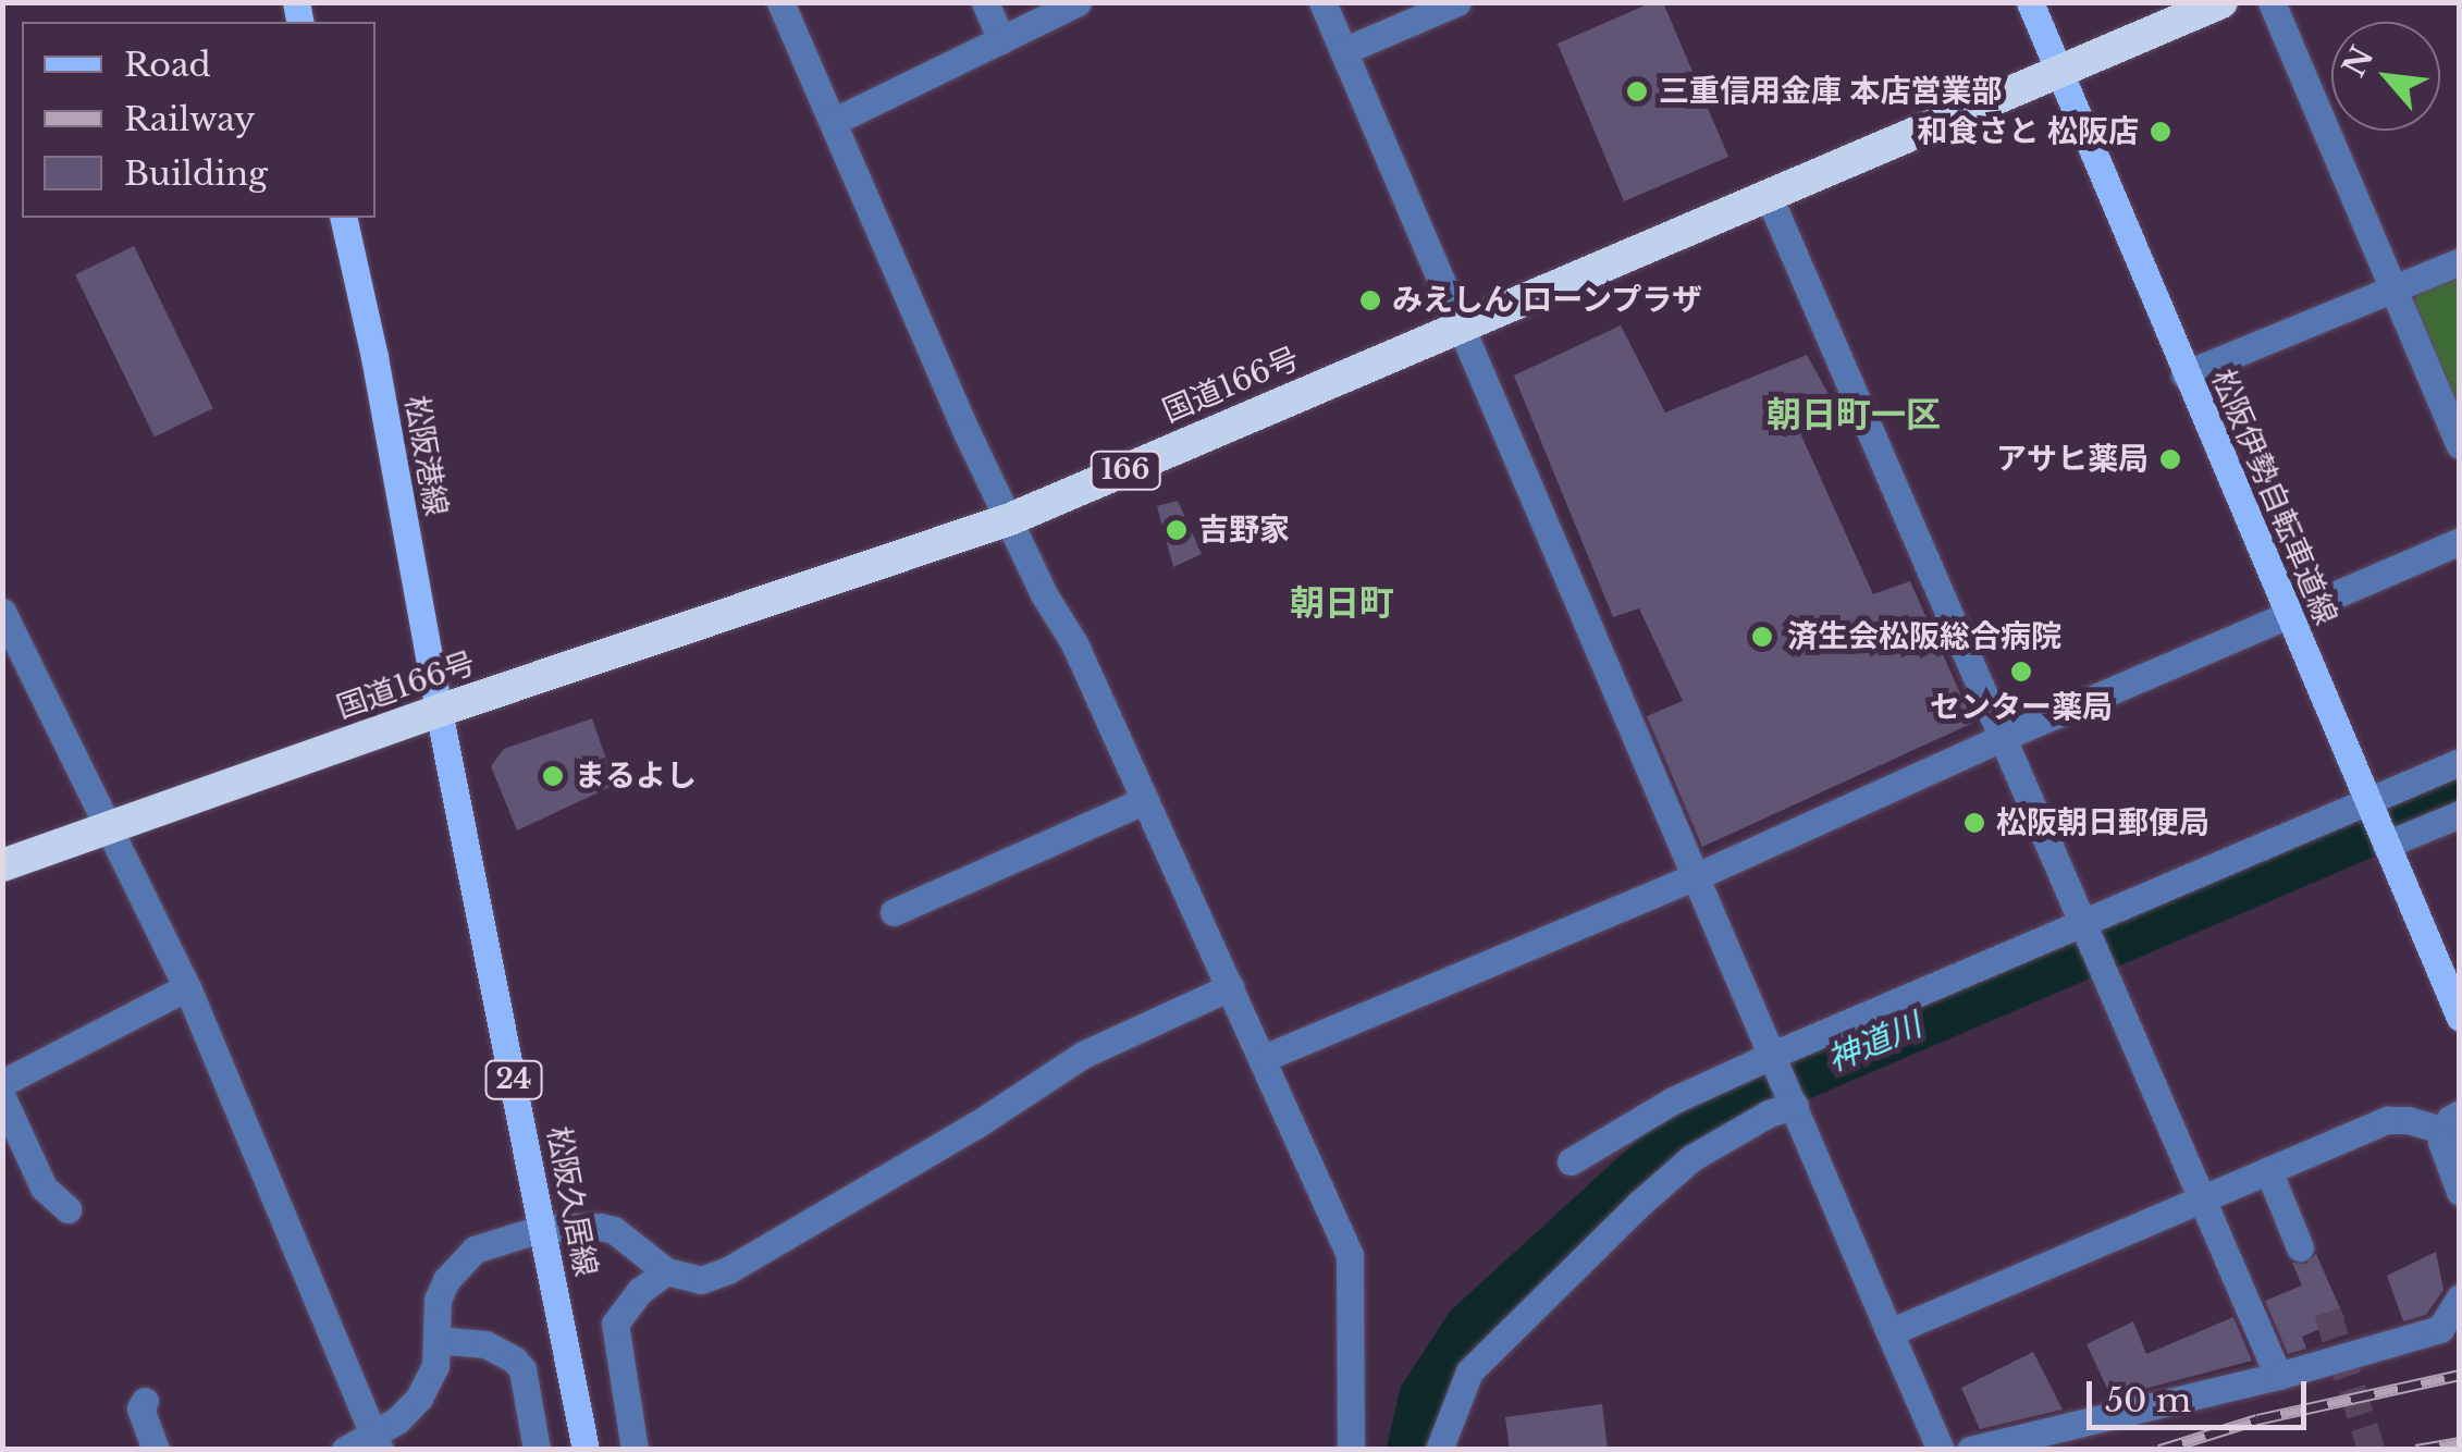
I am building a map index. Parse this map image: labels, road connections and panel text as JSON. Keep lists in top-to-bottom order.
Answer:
{
  "streets": {
    "highway": ["国道166号", "166"],
    "main road": [
      "松阪港線",
      "松阪伊勢自転車道線",
      "24",
      "松阪久居線"
    ]
  },
  "crossings": [
    ["国道166号", "松阪港線"],
    ["国道166号", "松阪伊勢自転車道線"],
    ["国道166号", "松阪久居線"],
    ["松阪港線", "松阪久居線"]
  ],
  "districts": ["朝日町一区", "朝日町"],
  "water": ["神道川"],
  "places": [
    "三重信用金庫 本店営業部",
    "和食さと 松阪店",
    "みえしん ローンプラザ",
    "アサヒ薬局",
    "吉野家",
    "済生会松阪総合病院",
    "センター薬局",
    "まるよし",
    "松阪朝日郵便局"
  ],
  "legend": ["Road", "Railway", "Building"],
  "scale_bar": "50 m",
  "north": "top left"
}
